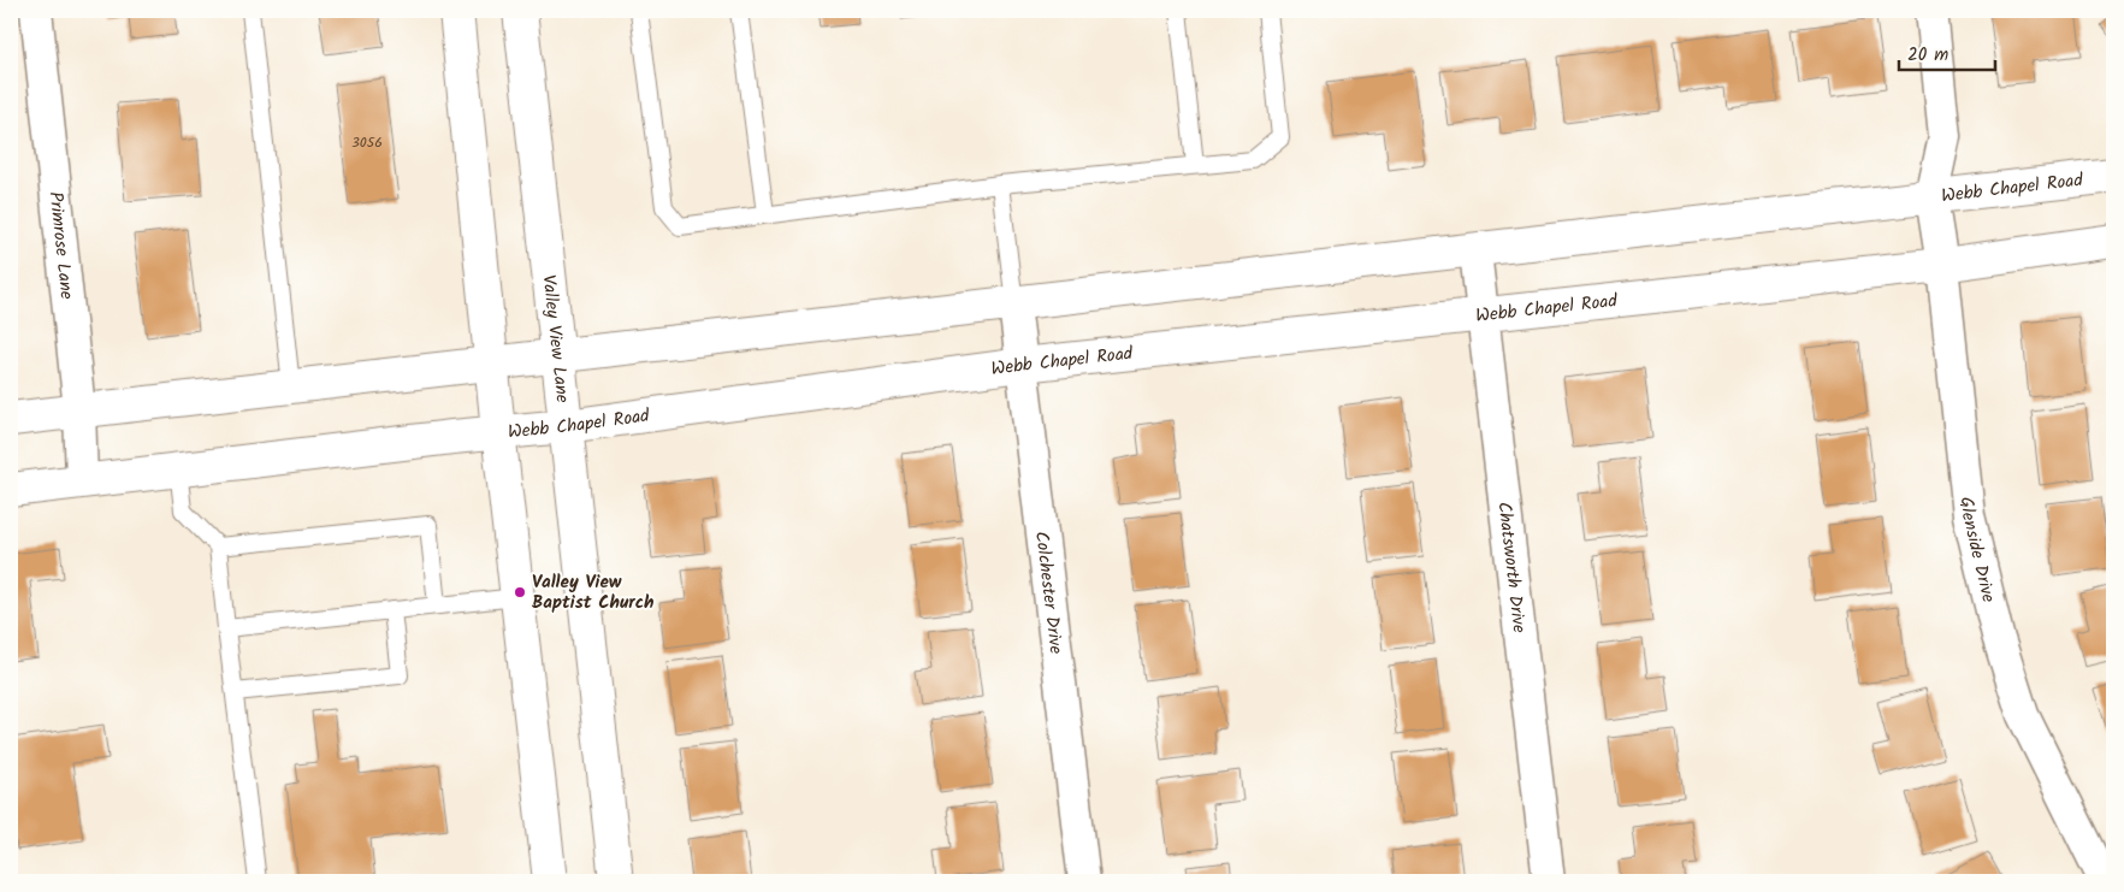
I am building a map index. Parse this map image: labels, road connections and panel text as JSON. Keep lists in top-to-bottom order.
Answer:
{
  "streets": {
    "main road": ["Webb Chapel Road", "Valley View Lane"],
    "street": [
      "Primrose Lane",
      "Glenside Drive",
      "Chatsworth Drive",
      "Colchester Drive"
    ]
  },
  "crossings": [
    ["Webb Chapel Road", "Primrose Lane"],
    ["Webb Chapel Road", "Valley View Lane"],
    ["Webb Chapel Road", "Glenside Drive"],
    ["Webb Chapel Road", "Chatsworth Drive"],
    ["Webb Chapel Road", "Colchester Drive"]
  ],
  "places": ["Valley View Baptist Church"],
  "house_numbers": ["3056"],
  "scale_bar": "20 m"
}
